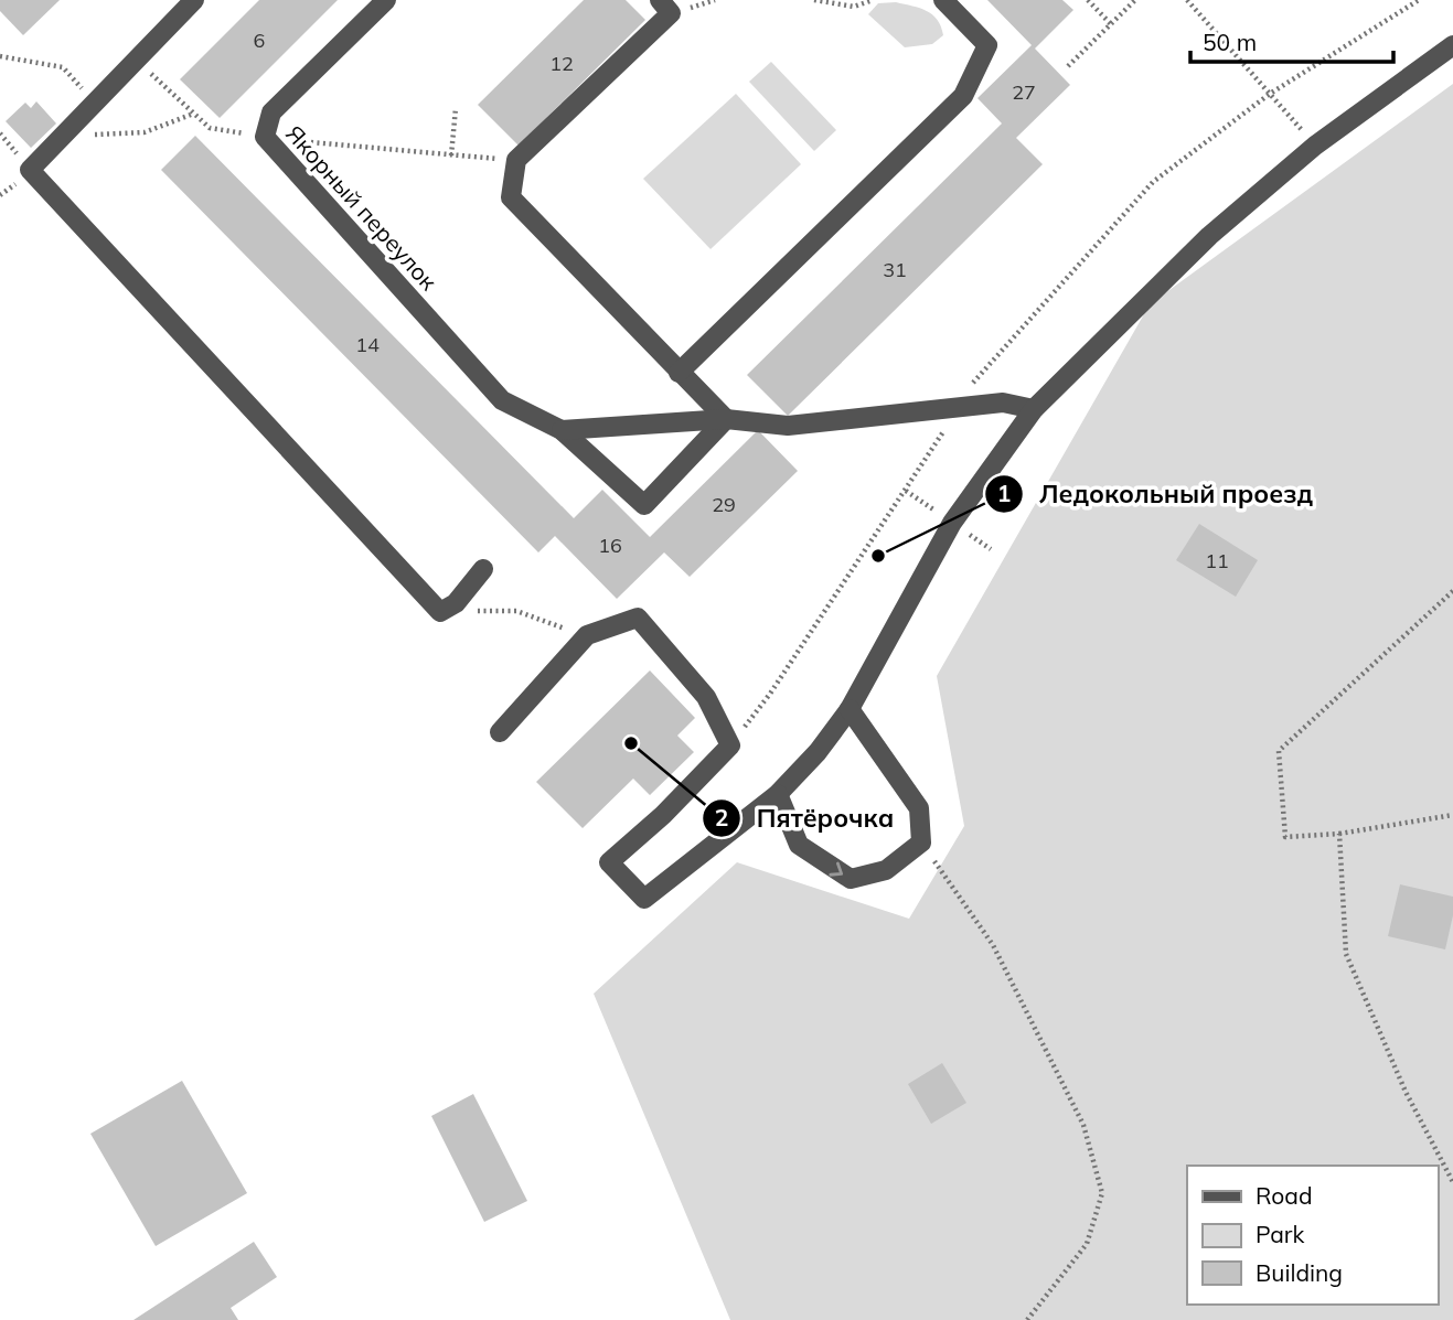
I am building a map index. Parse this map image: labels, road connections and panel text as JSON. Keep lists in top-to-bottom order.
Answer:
{
  "streets": {
    "street": ["Якорный переулок"]
  },
  "places": ["Ледокольный проезд", "Пятёрочка"],
  "house_numbers": [
    "6",
    "12",
    "27",
    "31",
    "14",
    "29",
    "16",
    "11"
  ],
  "legend": ["Road", "Park", "Building"],
  "scale_bar": "50 m"
}
